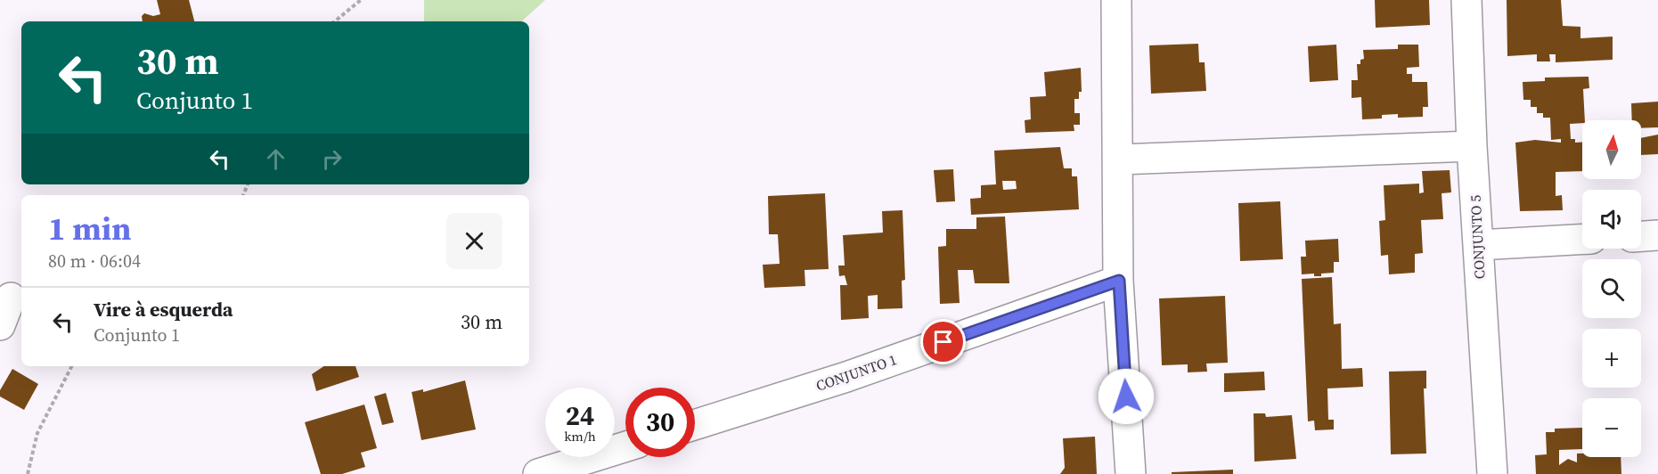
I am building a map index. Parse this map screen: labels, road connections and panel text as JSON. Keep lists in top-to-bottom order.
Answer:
{
  "streets": {
    "street": ["CONJUNTO 5", "CONJUNTO 1"]
  },
  "north": "top",
  "page": {
    "turn": ["30 m", "Conjunto 1"],
    "map_buttons": ["+", "−"],
    "heading": ["1 min", "80 m · 06:04"],
    "list": [
      {
        "name": "Vire à esquerda",
        "note": "Conjunto 1",
        "value": "30 m"
      }
    ],
    "speed": "24 km/h",
    "limit": "30"
  }
}
